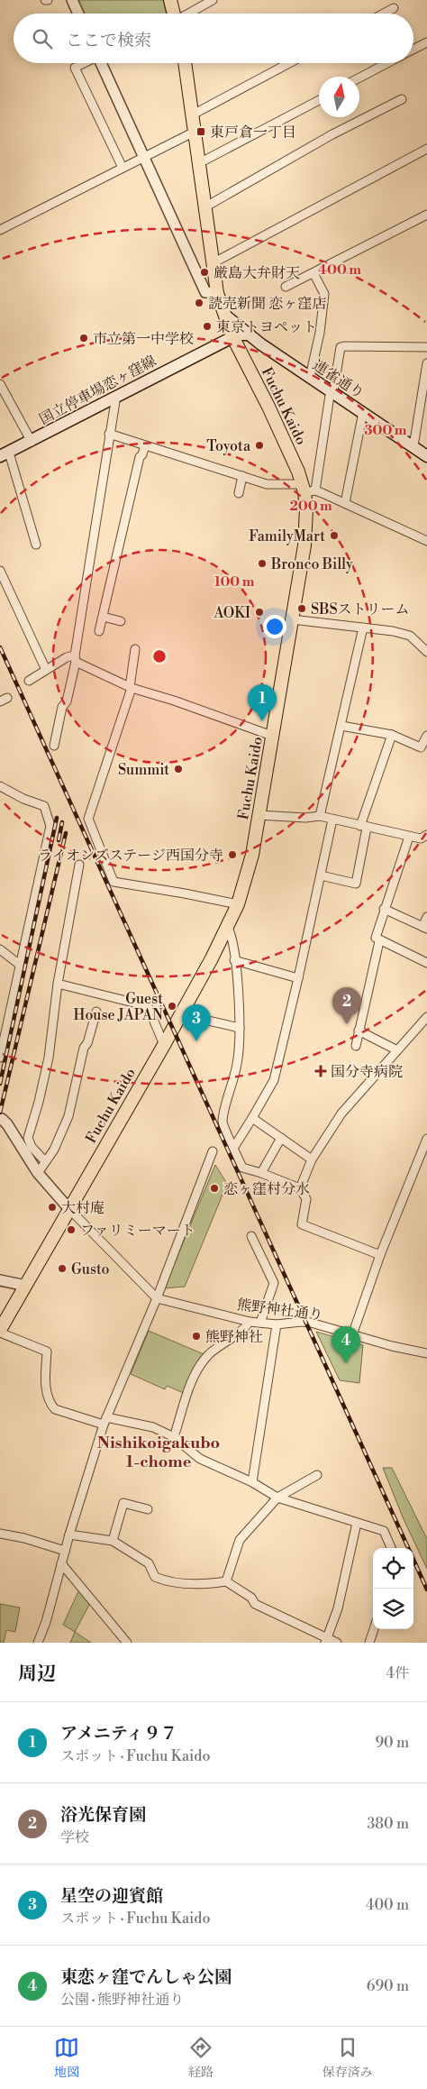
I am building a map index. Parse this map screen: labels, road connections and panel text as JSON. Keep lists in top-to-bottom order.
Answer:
{
  "streets": {
    "main road": ["連雀通り", "国立停車場恋ヶ窪線", "Fuchu Kaido"],
    "street": ["熊野神社通り"]
  },
  "crossings": [
    ["連雀通り", "Fuchu Kaido"],
    ["国立停車場恋ヶ窪線", "Fuchu Kaido"]
  ],
  "districts": ["Nishikoigakubo 1-chome"],
  "places": {
    "transit": ["東戸倉一丁目"],
    "other": [
      "厳島大弁財天",
      "読売新聞 恋ヶ窪店",
      "東京トヨペット",
      "市立第一中学校",
      "Toyota",
      "FamilyMart",
      "Bronco Billy",
      "SBSストリーム",
      "AOKI",
      "Summit",
      "ライオンズステージ西国分寺",
      "Guest House JAPAN",
      "恋ヶ窪村分水",
      "大村庵",
      "ファリミーマート",
      "Gusto",
      "熊野神社"
    ],
    "health": ["国分寺病院"]
  },
  "north": "top",
  "page": {
    "search": "ここで検索",
    "pins": [
      "1",
      "2",
      "3",
      "4"
    ],
    "heading": ["周辺", "4件"],
    "list": [
      {
        "mark": "1",
        "name": "アメニティ９７",
        "note": "スポット · Fuchu Kaido",
        "value": "90 m"
      },
      {
        "mark": "2",
        "name": "浴光保育園",
        "note": "学校",
        "value": "380 m"
      },
      {
        "mark": "3",
        "name": "星空の迎賓館",
        "note": "スポット · Fuchu Kaido",
        "value": "400 m"
      },
      {
        "mark": "4",
        "name": "東恋ヶ窪でんしゃ公園",
        "note": "公園 · 熊野神社通り",
        "value": "690 m"
      }
    ],
    "nav": ["地図", "経路", "保存済み"]
  },
  "rings": [
    "400 m",
    "300 m",
    "200 m",
    "100 m"
  ]
}
